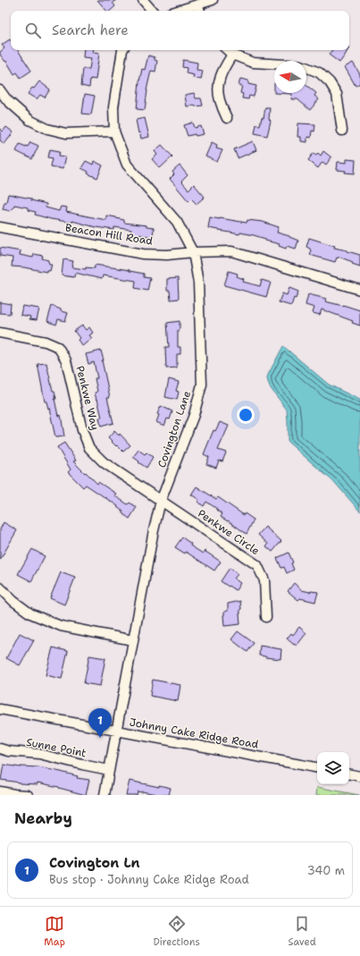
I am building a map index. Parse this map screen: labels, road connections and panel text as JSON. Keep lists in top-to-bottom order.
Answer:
{
  "streets": {
    "street": [
      "Beacon Hill Road",
      "Penkwe Way",
      "Covington Lane",
      "Penkwe Circle",
      "Johnny Cake Ridge Road",
      "Sunne Point"
    ]
  },
  "crossings": [
    ["Beacon Hill Road", "Covington Lane"],
    ["Penkwe Way", "Covington Lane"],
    ["Penkwe Way", "Penkwe Circle"],
    ["Covington Lane", "Penkwe Circle"],
    ["Covington Lane", "Johnny Cake Ridge Road"],
    ["Covington Lane", "Sunne Point"]
  ],
  "north": "left",
  "page": {
    "search": "Search here",
    "pins": "1",
    "heading": "Nearby",
    "list": [
      {
        "mark": "1",
        "name": "Covington Ln",
        "note": "Bus stop · Johnny Cake Ridge Road",
        "value": "340 m"
      }
    ],
    "nav": ["Map", "Directions", "Saved"]
  }
}
